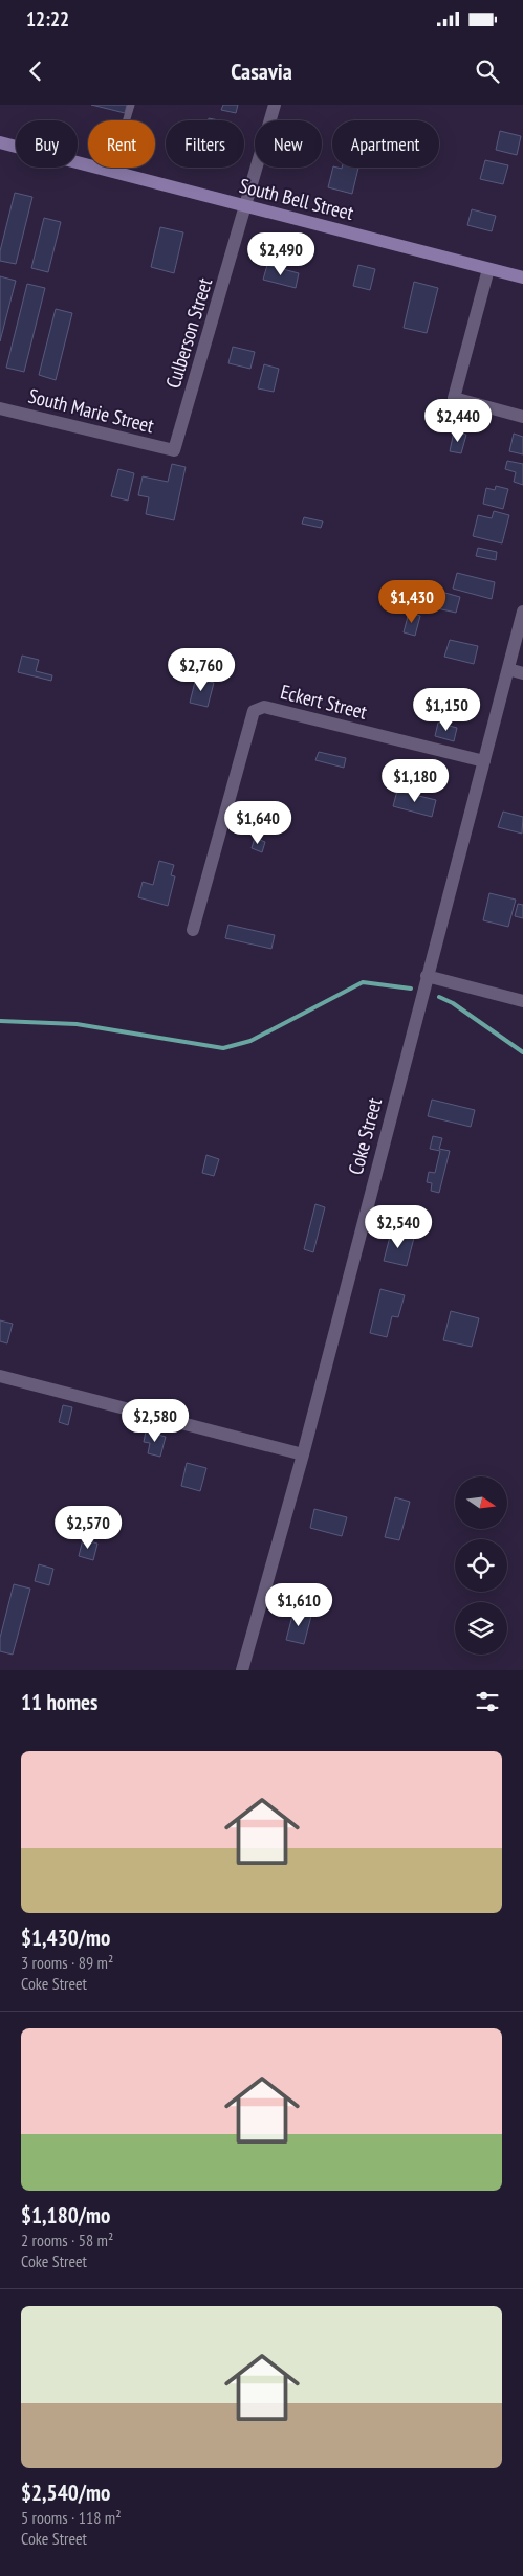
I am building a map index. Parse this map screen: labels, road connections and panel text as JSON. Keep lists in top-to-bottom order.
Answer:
{
  "streets": {
    "main road": ["South Bell Street"],
    "street": [
      "Culberson Street",
      "South Marie Street",
      "Eckert Street",
      "Coke Street"
    ]
  },
  "crossings": [
    ["South Bell Street", "Culberson Street"],
    ["Culberson Street", "South Marie Street"],
    ["Eckert Street", "Coke Street"]
  ],
  "north": "right",
  "page": {
    "status": "12:22",
    "header": "Casavia",
    "chip": [
      "Buy",
      "Rent",
      "Filters",
      "New",
      "Apartment"
    ],
    "price": [
      "$2,490",
      "$2,440",
      "$1,430",
      "$2,760",
      "$1,150",
      "$1,180",
      "$1,640",
      "$2,540",
      "$2,580",
      "$2,570",
      "$1,610"
    ],
    "heading": "11 homes",
    "list": [
      {
        "name": "$1,430/mo",
        "note": "3 rooms · 89 m² · Coke Street"
      },
      {
        "name": "$1,180/mo",
        "note": "2 rooms · 58 m² · Coke Street"
      },
      {
        "name": "$2,540/mo",
        "note": "5 rooms · 118 m² · Coke Street"
      }
    ]
  }
}
